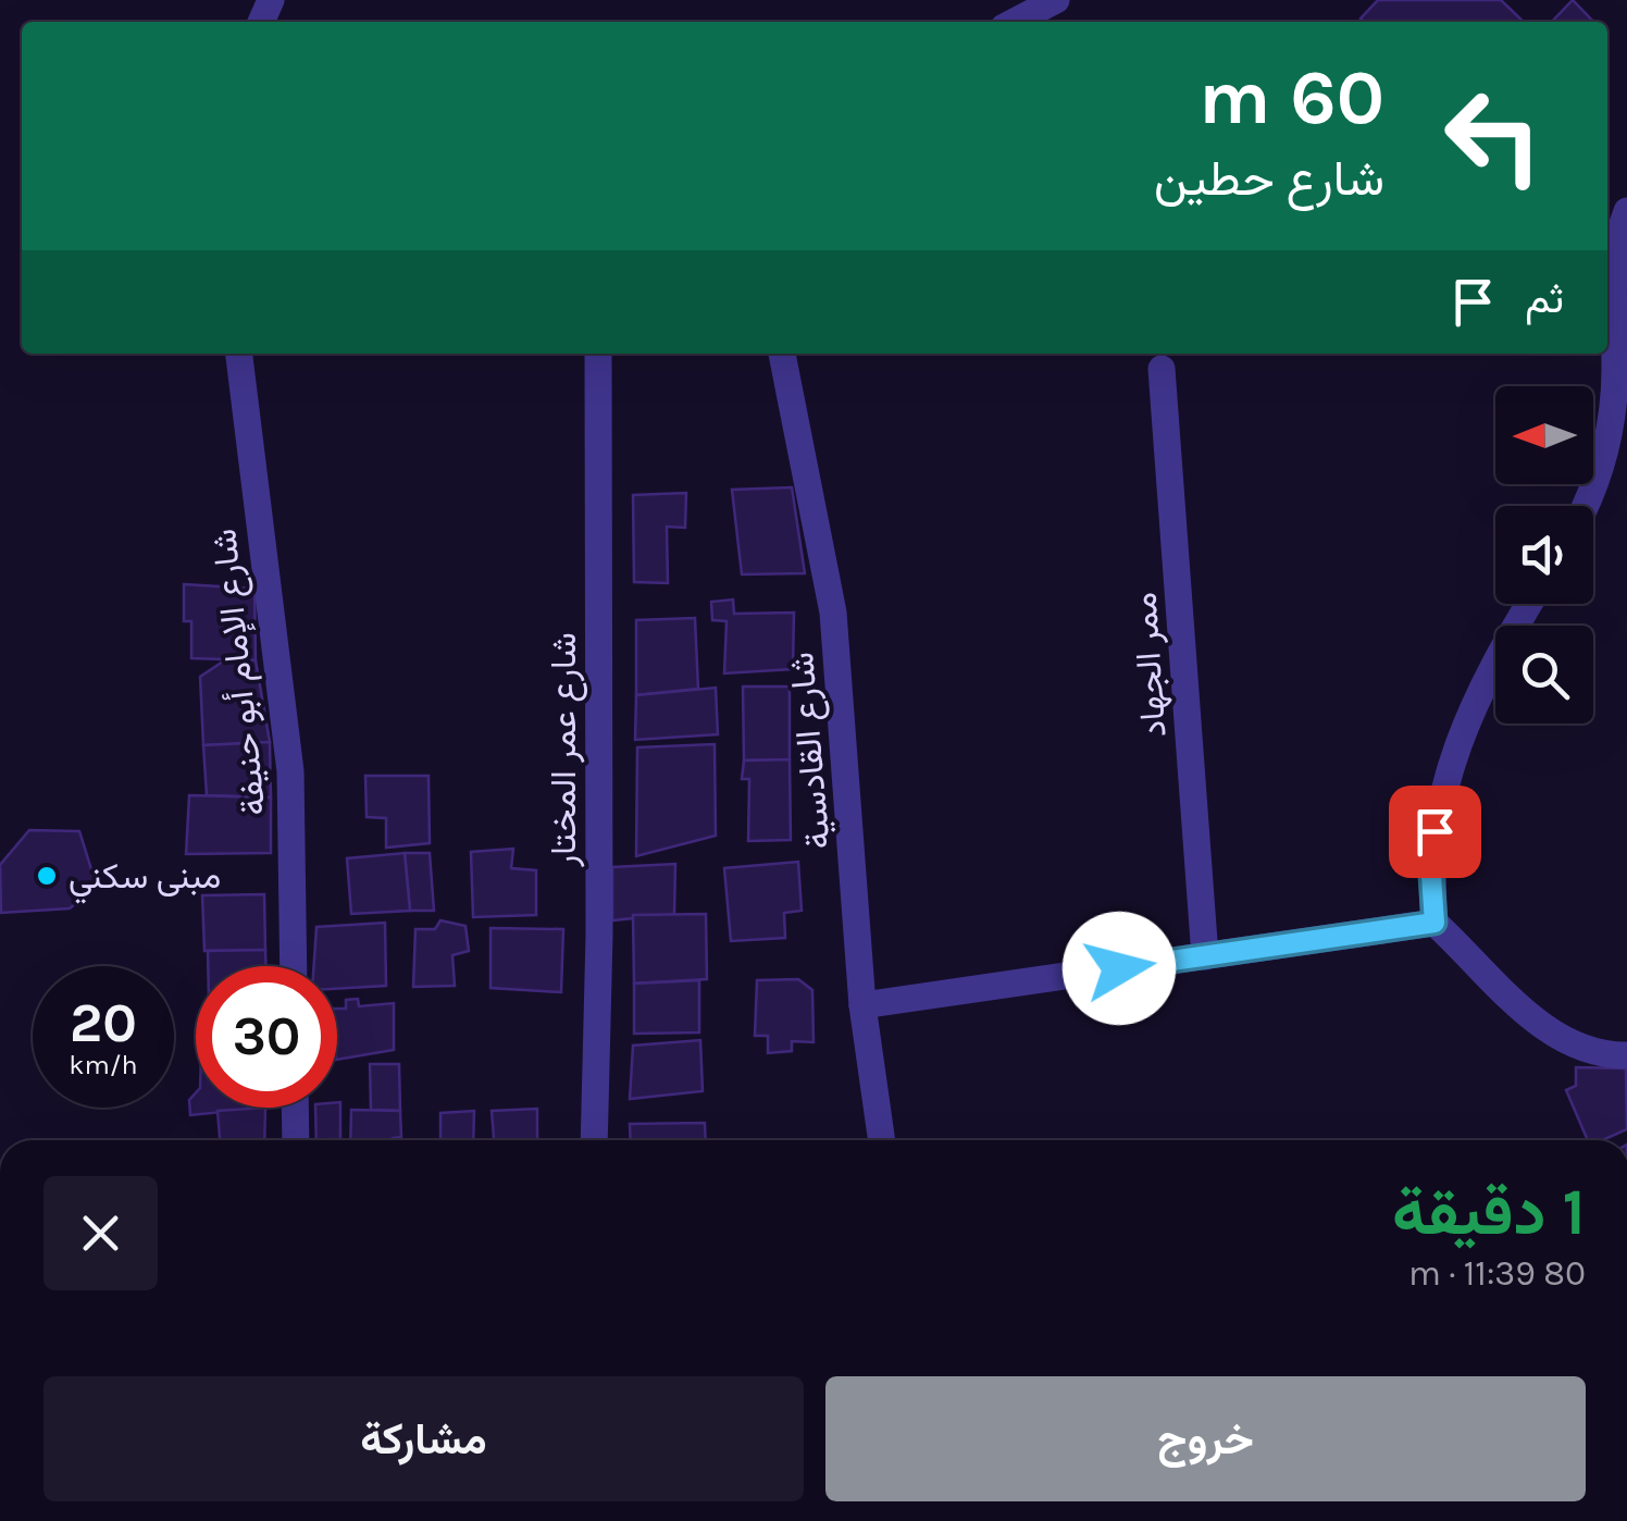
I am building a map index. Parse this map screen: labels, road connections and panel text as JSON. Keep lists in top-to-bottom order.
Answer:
{
  "streets": {
    "street": [
      "ممر الجهاد",
      "شارع الإمام أبو حنيفة",
      "شارع عمر المختار",
      "شارع القادسية"
    ]
  },
  "places": ["مبنى سكني"],
  "north": "left",
  "page": {
    "turn": ["60 m", "شارع حطين"],
    "then": "ثم",
    "speed": "20 km/h",
    "limit": "30",
    "heading": ["1 دقيقة", "80 m · 11:39"],
    "buttons": ["خروج", "مشاركة"]
  }
}
